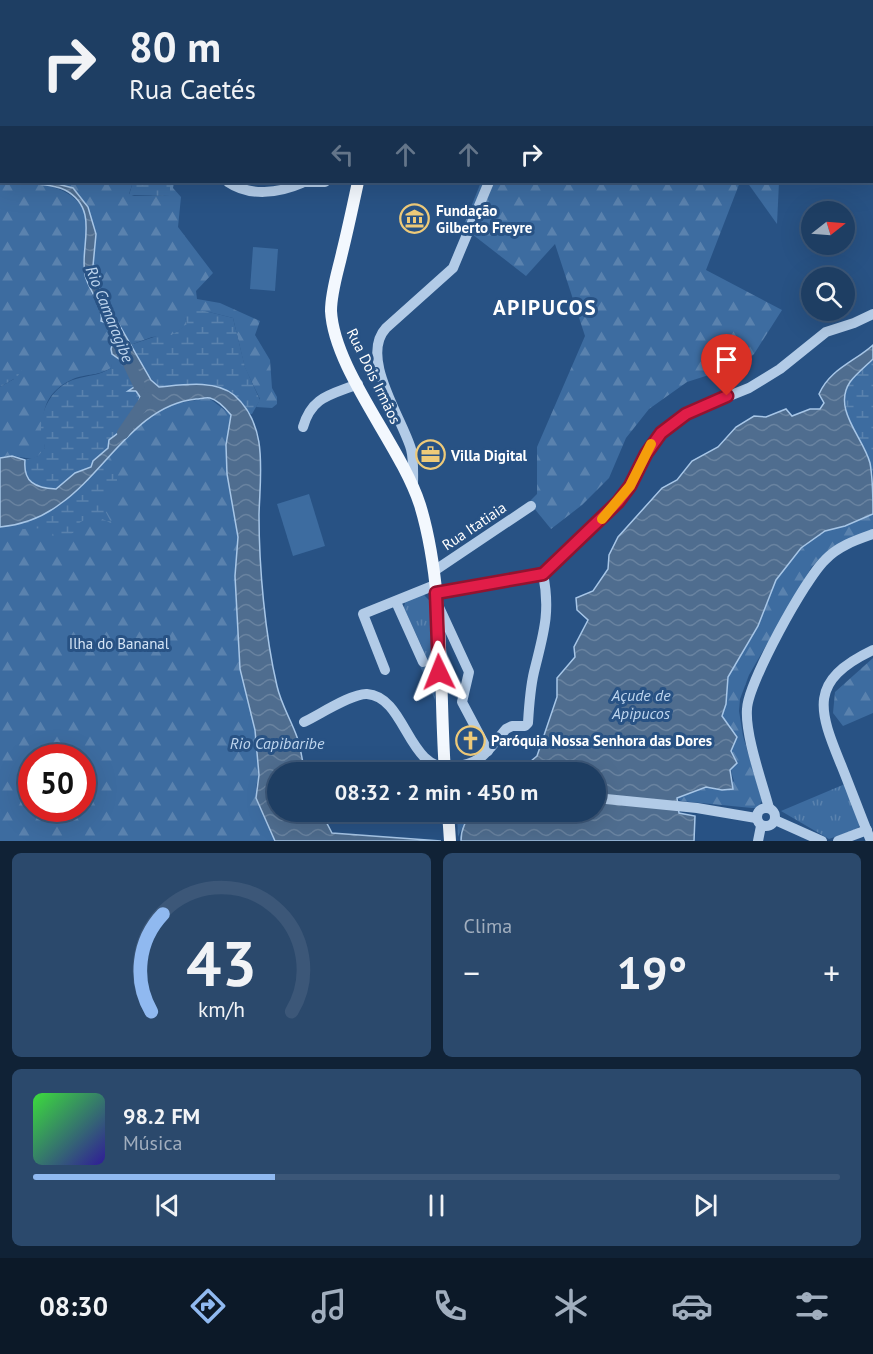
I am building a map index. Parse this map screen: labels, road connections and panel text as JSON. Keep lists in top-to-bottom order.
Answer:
{
  "streets": {
    "main road": ["Rua Dois Irmãos"],
    "street": ["Rua Itatiaia"]
  },
  "crossings": [
    ["Rua Dois Irmãos", "Rua Itatiaia"]
  ],
  "districts": ["APIPUCOS"],
  "water": ["Rio Camaragibe", "Açude de Apipucos", "Rio Capibaribe"],
  "parks": ["Ilha do Bananal"],
  "places": {
    "museum": ["Fundação Gilberto Freyre"],
    "office": ["Villa Digital"],
    "church": ["Paróquia Nossa Senhora das Dores"]
  },
  "north": "right",
  "page": {
    "turn": ["80 m", "Rua Caetés"],
    "limit": "50",
    "trip": "08:32 · 2 min · 450 m",
    "tile": "Clima",
    "heat": ["−", "19°", "+"],
    "song": ["98.2 FM", "Música"],
    "tabs": "08:30",
    "gauge": ["43", "km/h"]
  }
}
